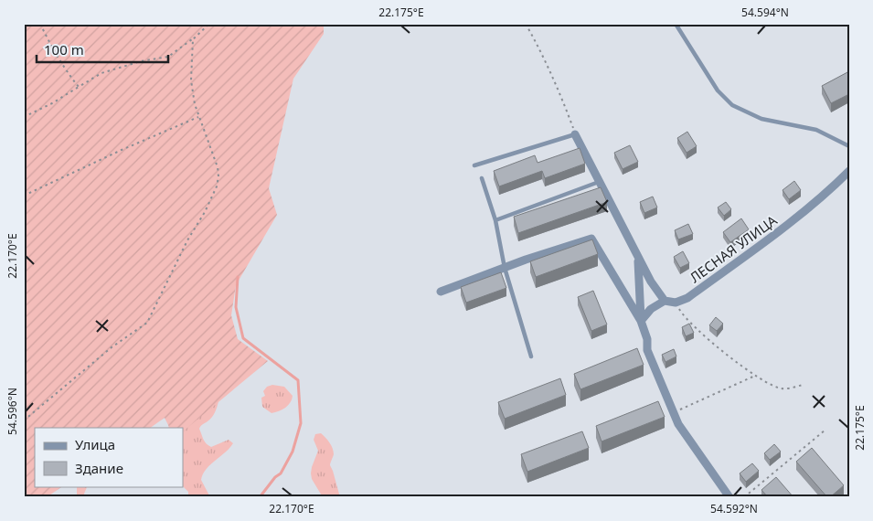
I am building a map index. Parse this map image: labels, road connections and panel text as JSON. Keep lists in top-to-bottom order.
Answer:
{
  "streets": {
    "street": ["ЛЕСНАЯ УЛИЦА"]
  },
  "legend": ["Улица", "Здание"],
  "scale_bar": "100 m",
  "coordinates": [
    "22.175°E",
    "54.594°N",
    "22.170°E",
    "54.596°N",
    "54.592°N"
  ]
}
